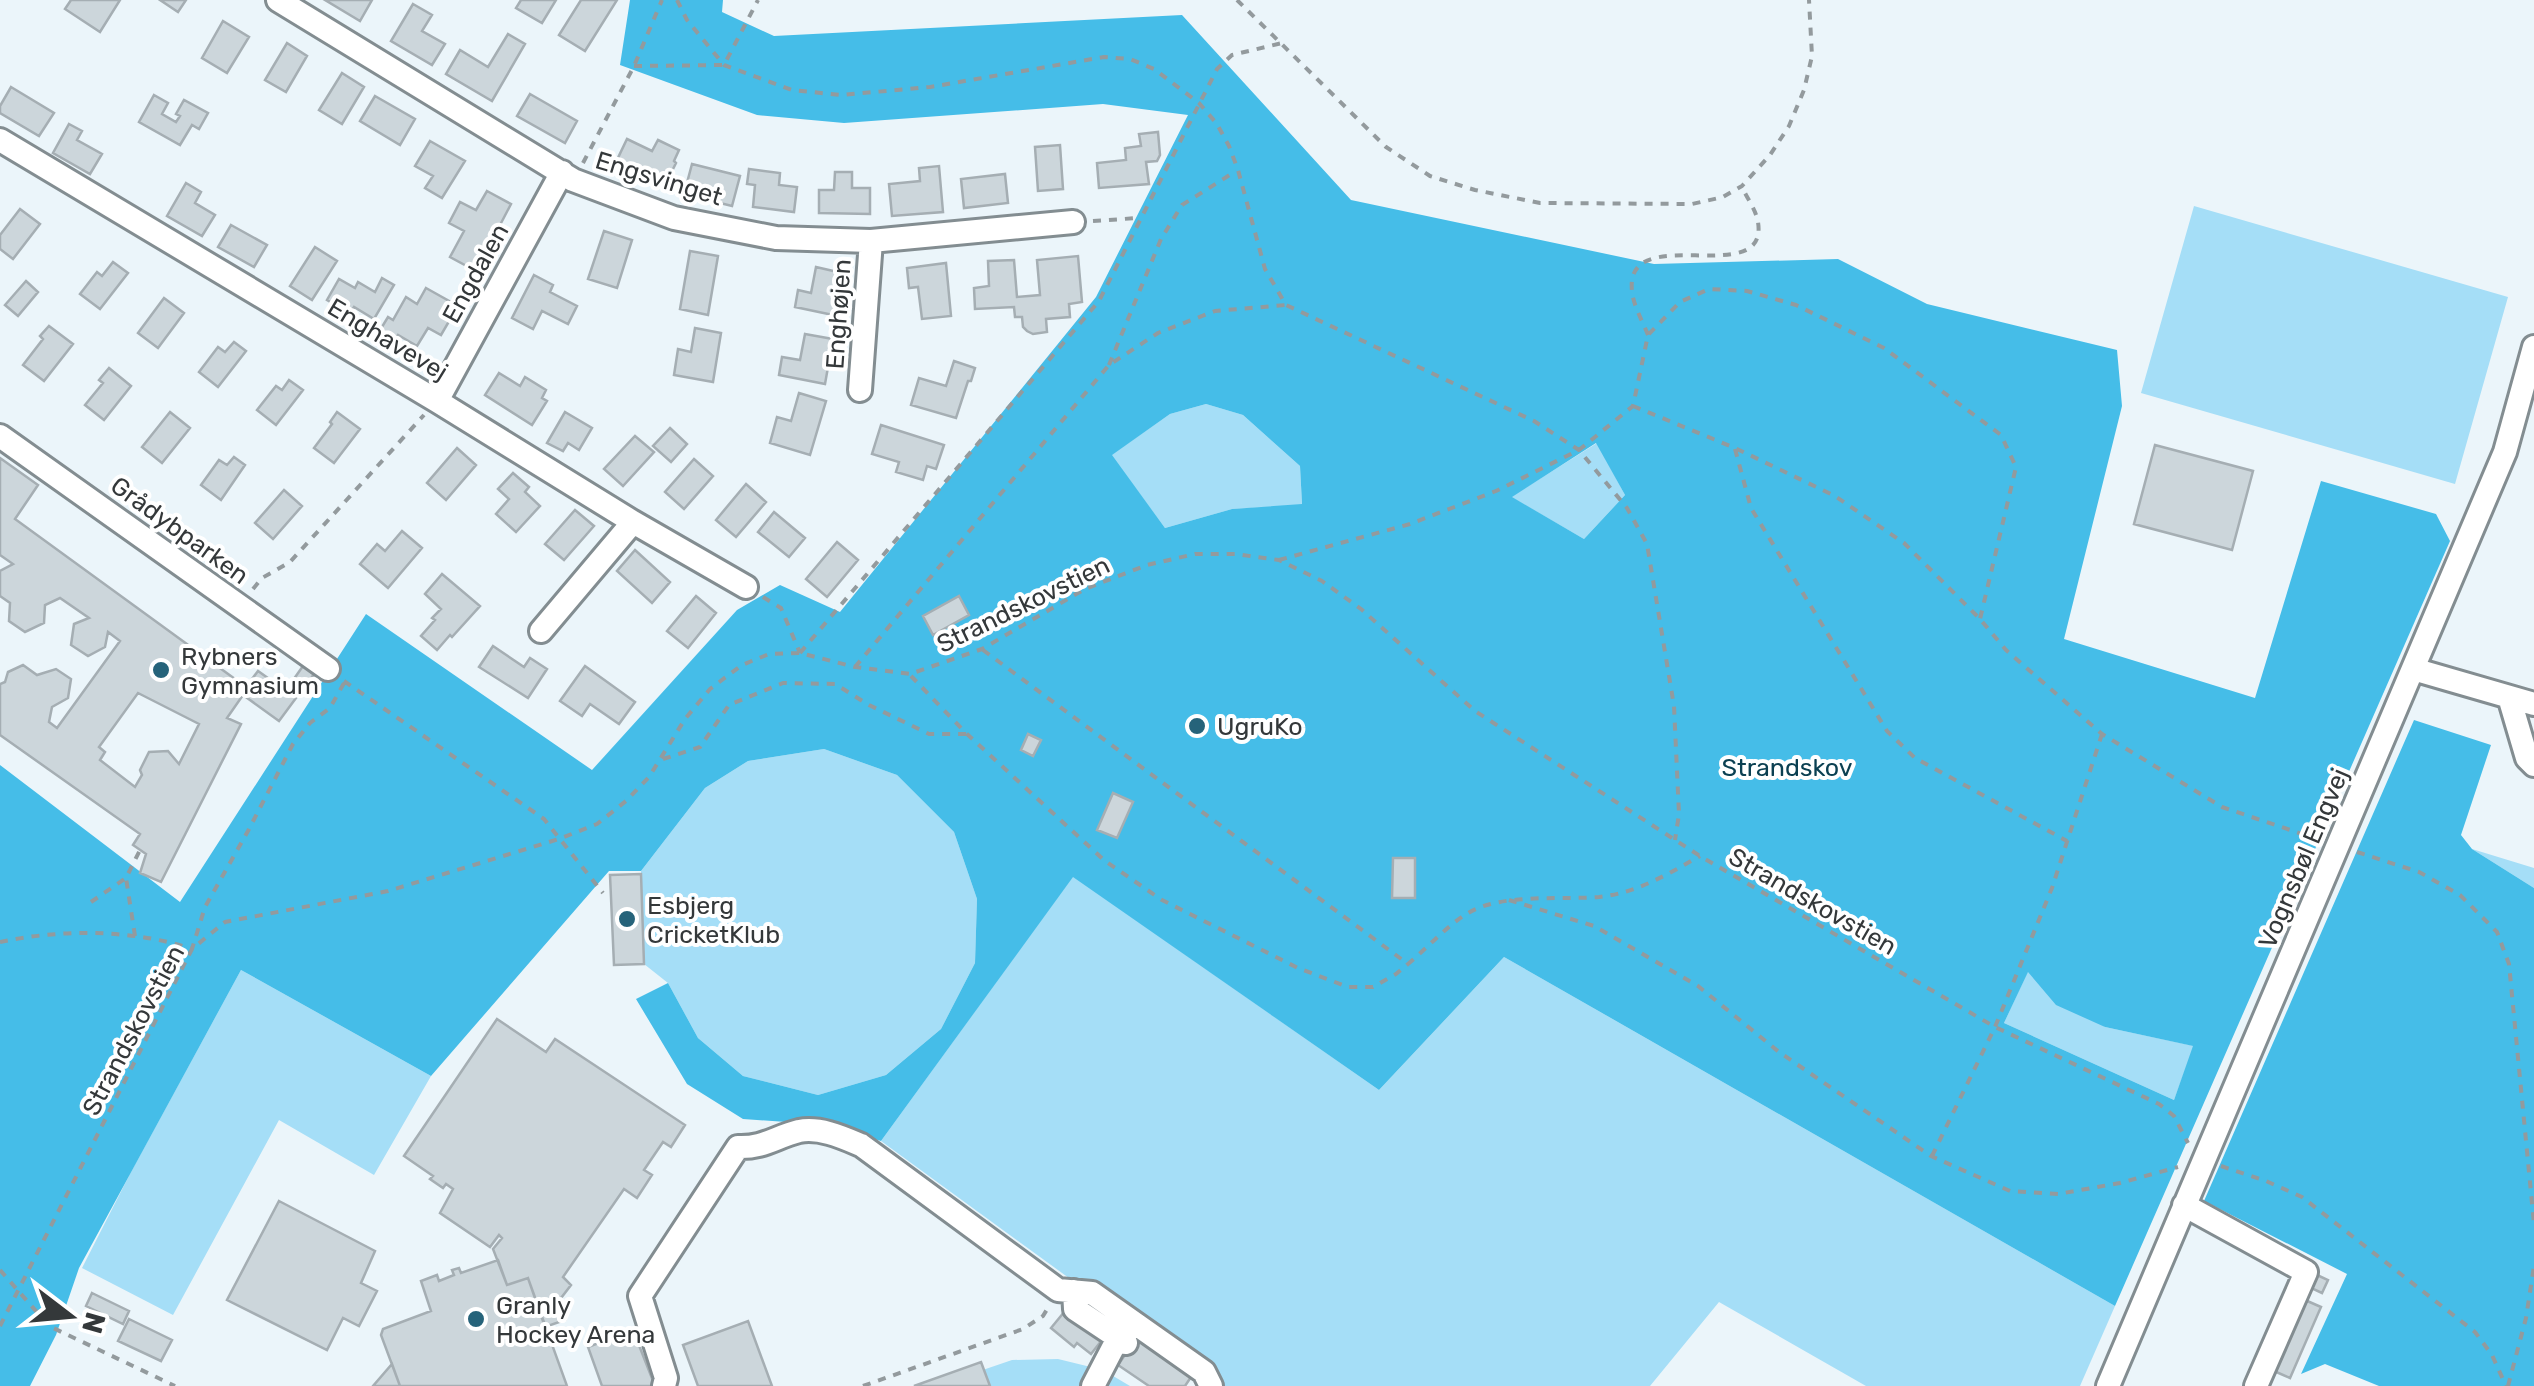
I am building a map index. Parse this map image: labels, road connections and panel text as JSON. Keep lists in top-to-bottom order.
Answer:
{
  "streets": {
    "street": [
      "Engsvinget",
      "Engdalen",
      "Enghøjen",
      "Enghavevej",
      "Grådybparken",
      "Vognsbøl Engvej"
    ],
    "path": ["Strandskovstien"]
  },
  "crossings": [
    ["Engsvinget", "Engdalen"],
    ["Engsvinget", "Enghøjen"],
    ["Engdalen", "Enghavevej"],
    ["Strandskovstien", "Vognsbøl Engvej"]
  ],
  "parks": ["Strandskov"],
  "places": [
    "Rybners Gymnasium",
    "UgruKo",
    "Esbjerg CricketKlub",
    "Granly Hockey Arena"
  ],
  "north": "right"
}
